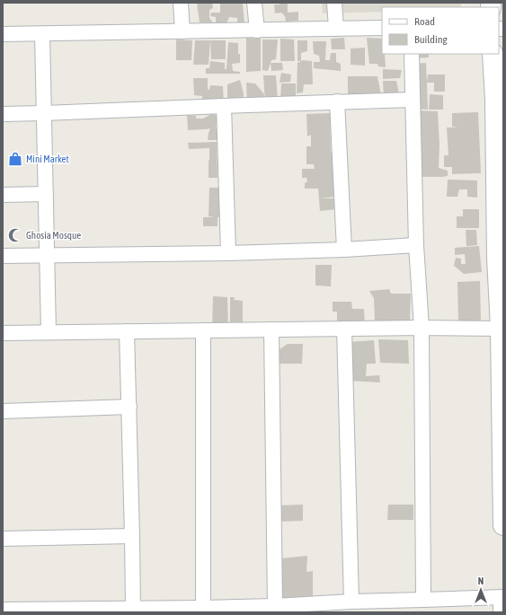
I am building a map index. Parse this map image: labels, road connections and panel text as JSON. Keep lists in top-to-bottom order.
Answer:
{
  "places": {
    "shop": ["Mini Market"],
    "mosque": ["Ghosia Mosque"]
  },
  "legend": ["Road", "Building"],
  "north": "top"
}
